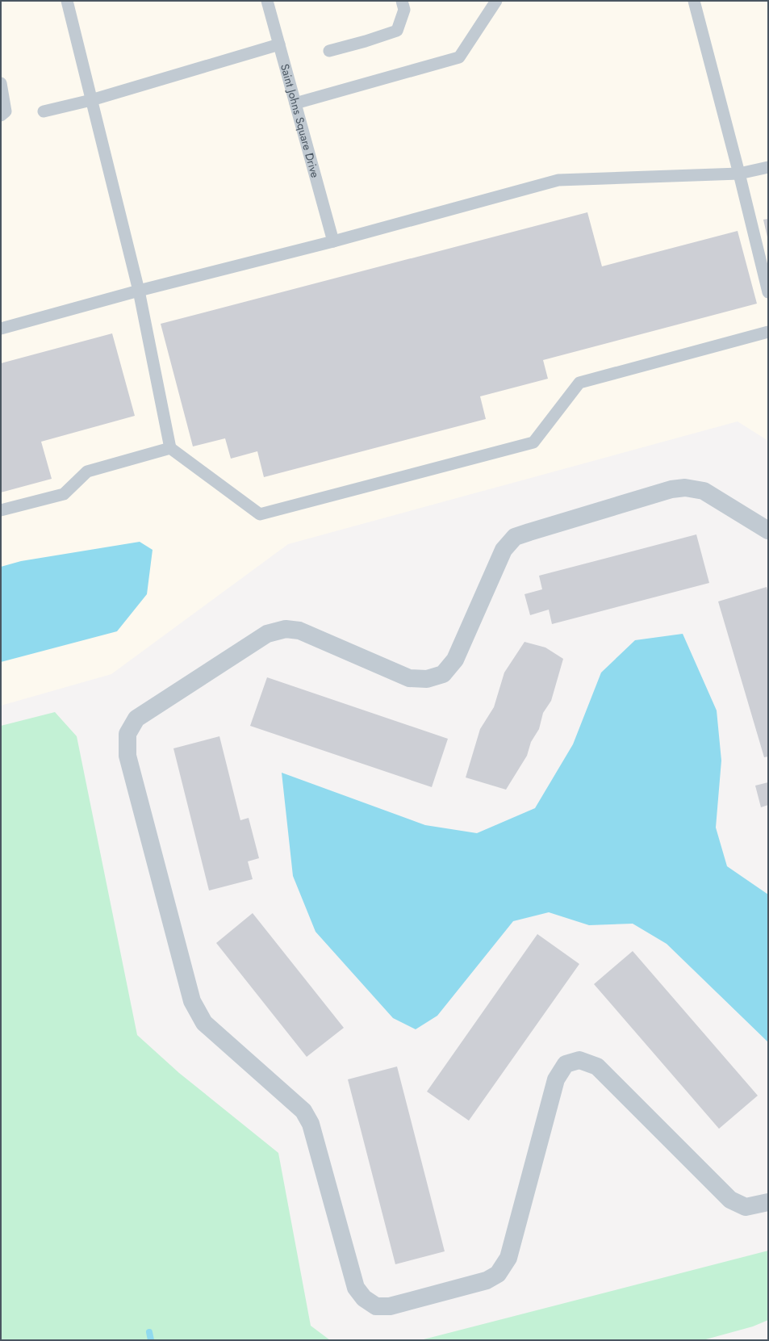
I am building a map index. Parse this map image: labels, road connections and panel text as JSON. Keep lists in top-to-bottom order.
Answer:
{
  "streets": {
    "lane": ["Saint Johns Square Drive"]
  }
}
